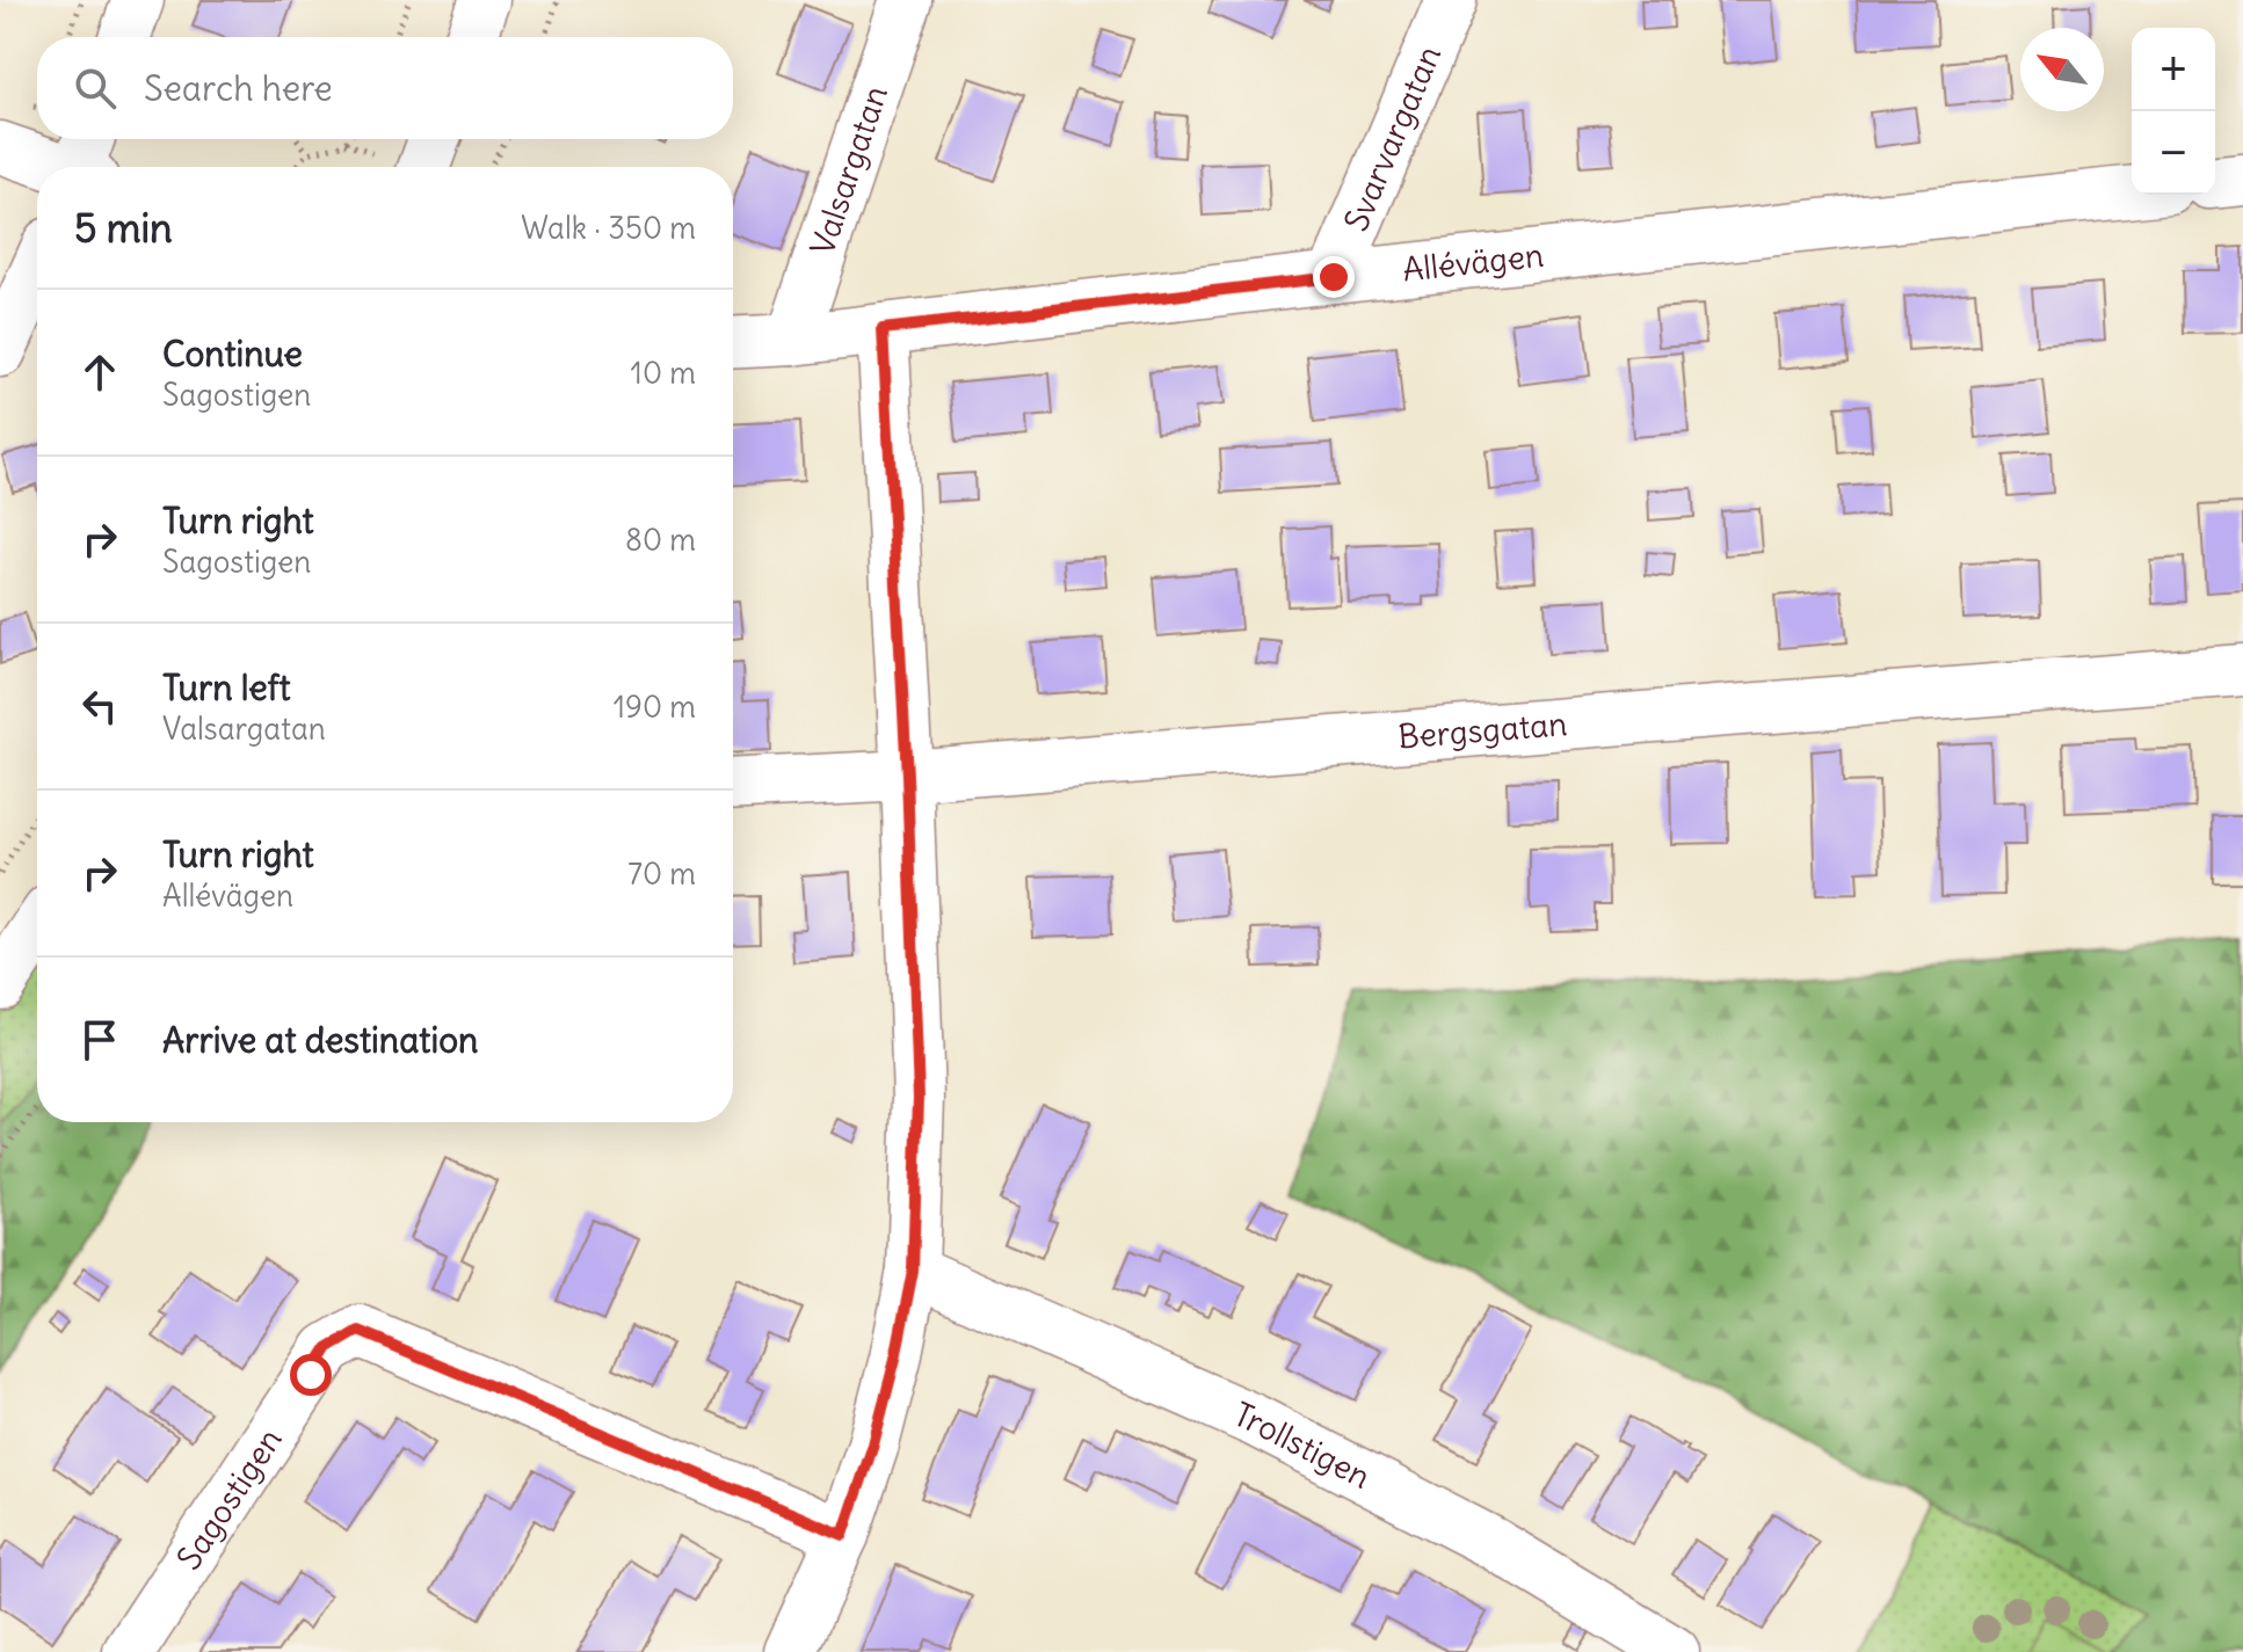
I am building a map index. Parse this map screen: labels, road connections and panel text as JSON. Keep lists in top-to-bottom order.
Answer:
{
  "streets": {
    "street": [
      "Svarvargatan",
      "Valsargatan",
      "Allévägen",
      "Bergsgatan",
      "Trollstigen",
      "Sagostigen"
    ]
  },
  "crossings": [
    ["Svarvargatan", "Allévägen"],
    ["Valsargatan", "Allévägen"]
  ],
  "north": "top left",
  "page": {
    "map_buttons": ["+", "−"],
    "search": "Search here",
    "heading": ["5 min", "Walk · 350 m"],
    "list": [
      ["Continue", "Sagostigen", "10 m"],
      ["Turn right", "Sagostigen", "80 m"],
      ["Turn left", "Valsargatan", "190 m"],
      ["Turn right", "Allévägen", "70 m"],
      "Arrive at destination"
    ]
  }
}
